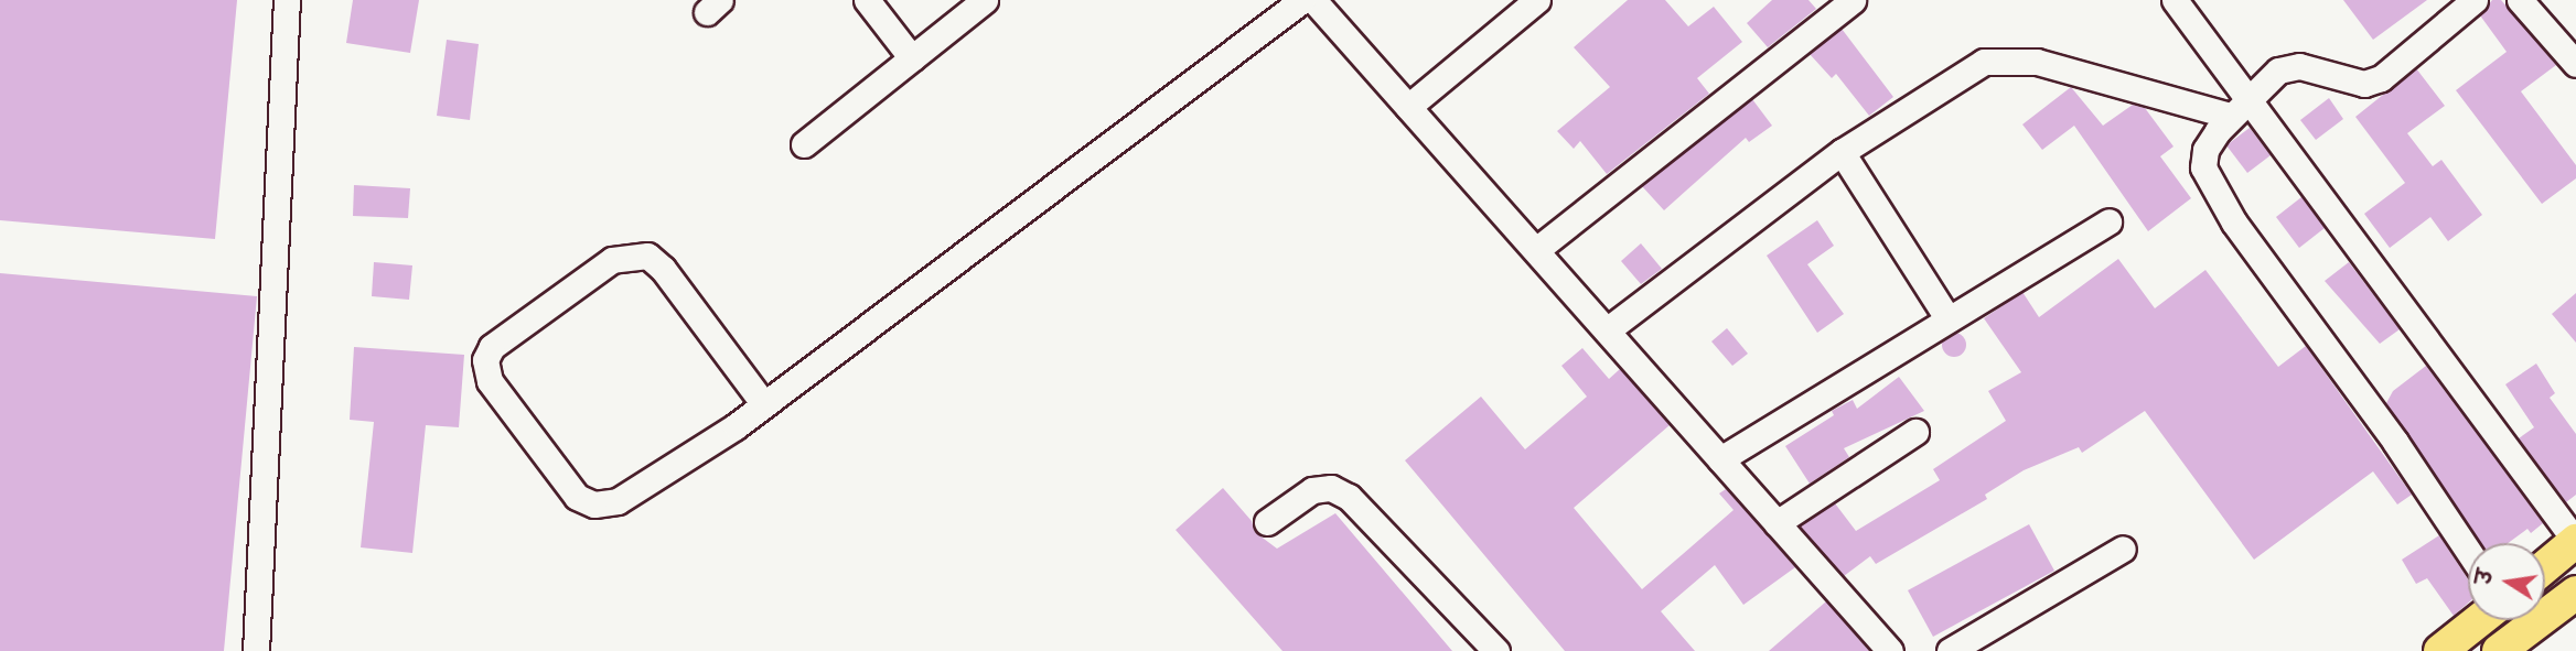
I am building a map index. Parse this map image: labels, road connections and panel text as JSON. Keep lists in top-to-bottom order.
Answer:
{
  "north": "left"
}
